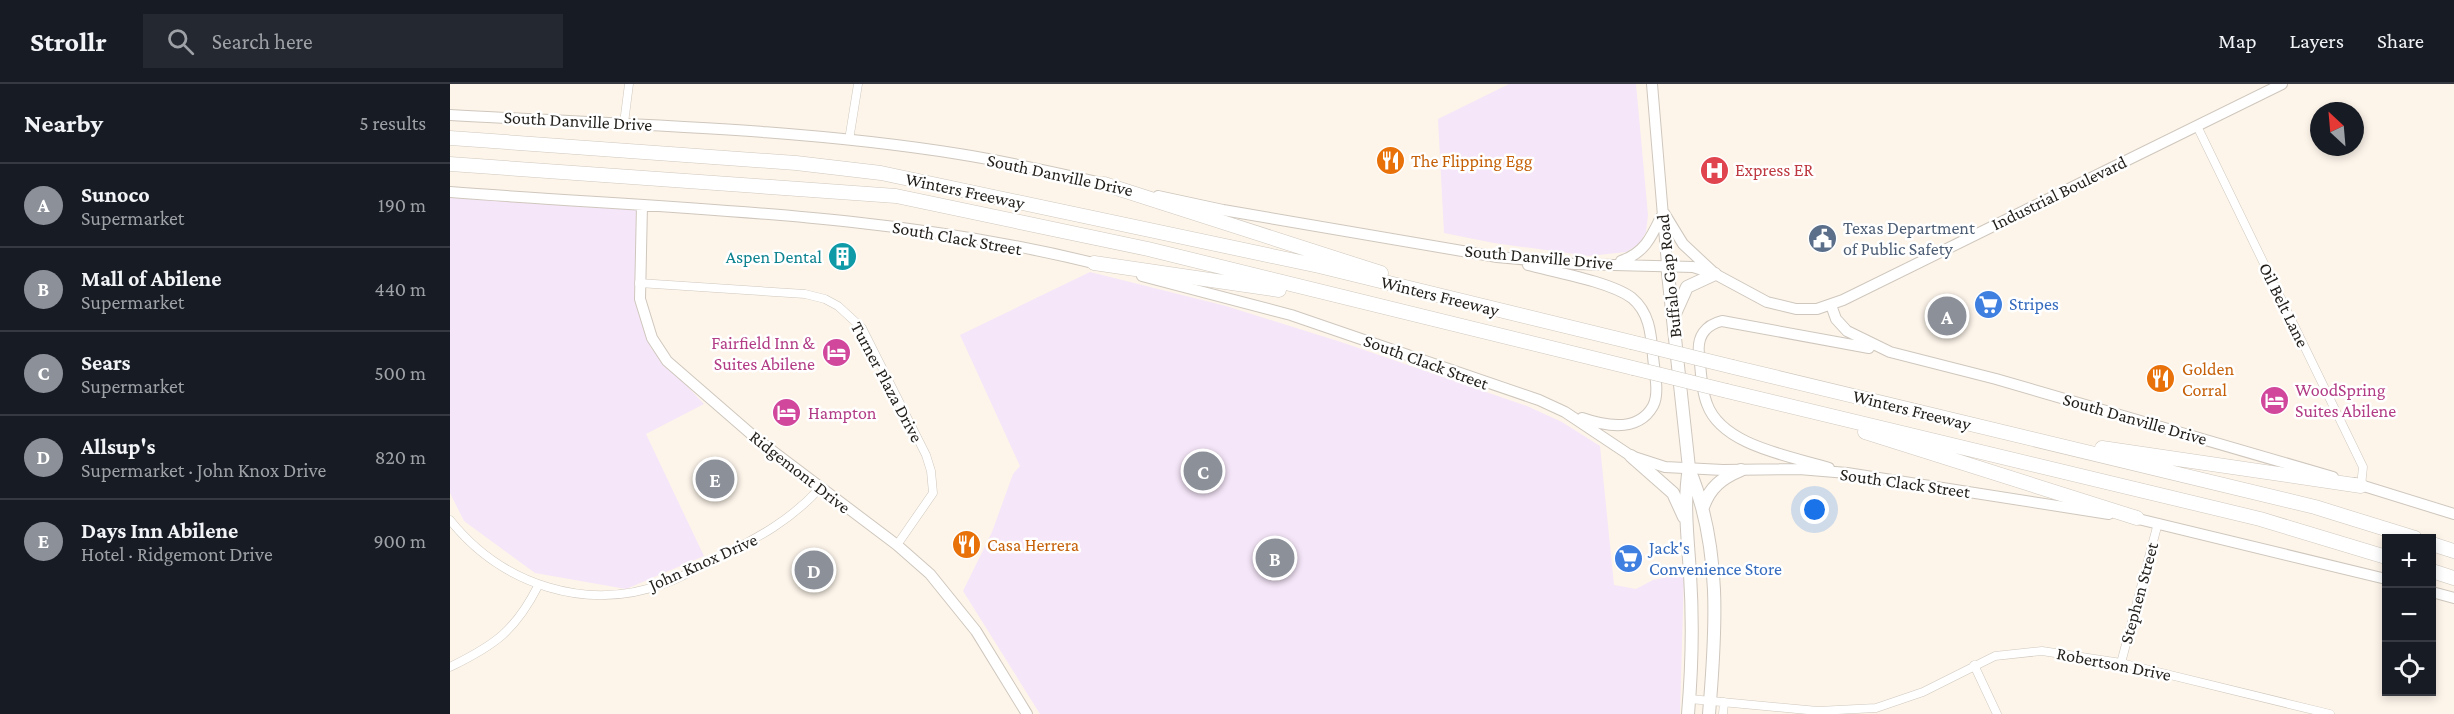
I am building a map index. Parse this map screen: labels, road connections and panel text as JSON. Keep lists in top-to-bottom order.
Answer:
{
  "streets": {
    "highway": ["Winters Freeway"],
    "main road": [
      "South Danville Drive",
      "Industrial Boulevard",
      "South Clack Street",
      "Buffalo Gap Road",
      "Ridgemont Drive"
    ],
    "street": [
      "Oil Belt Lane",
      "Turner Plaza Drive",
      "John Knox Drive",
      "Stephen Street",
      "Robertson Drive"
    ]
  },
  "crossings": [
    ["South Danville Drive", "Industrial Boulevard"],
    ["South Danville Drive", "Buffalo Gap Road"],
    ["South Danville Drive", "Oil Belt Lane"],
    ["Industrial Boulevard", "Buffalo Gap Road"],
    ["Industrial Boulevard", "Oil Belt Lane"],
    ["South Clack Street", "Buffalo Gap Road"],
    ["South Clack Street", "Ridgemont Drive"],
    ["South Clack Street", "Stephen Street"],
    ["Buffalo Gap Road", "Robertson Drive"],
    ["Turner Plaza Drive", "Ridgemont Drive"],
    ["Ridgemont Drive", "John Knox Drive"],
    ["Stephen Street", "Robertson Drive"]
  ],
  "places": {
    "restaurant": ["The Flipping Egg", "Golden Corral", "Casa Herrera"],
    "hospital": ["Express ER"],
    "public building": ["Texas Department of Public Safety"],
    "building": ["Aspen Dental"],
    "supermarket": ["Stripes", "Jack's Convenience Store"],
    "hotel": ["Fairfield Inn & Suites Abilene", "WoodSpring Suites Abilene", "Hampton"]
  },
  "north": "top left",
  "page": {
    "header": "Strollr",
    "search": "Search here",
    "nav": ["Map", "Layers", "Share"],
    "heading": ["Nearby", "5 results"],
    "list": [
      {
        "mark": "A",
        "name": "Sunoco",
        "note": "Supermarket",
        "value": "190 m"
      },
      {
        "mark": "B",
        "name": "Mall of Abilene",
        "note": "Supermarket",
        "value": "440 m"
      },
      {
        "mark": "C",
        "name": "Sears",
        "note": "Supermarket",
        "value": "500 m"
      },
      {
        "mark": "D",
        "name": "Allsup's",
        "note": "Supermarket · John Knox Drive",
        "value": "820 m"
      },
      {
        "mark": "E",
        "name": "Days Inn Abilene",
        "note": "Hotel · Ridgemont Drive",
        "value": "900 m"
      }
    ],
    "pins": [
      "A",
      "C",
      "E",
      "B",
      "D"
    ],
    "map_buttons": ["+", "−"]
  }
}
